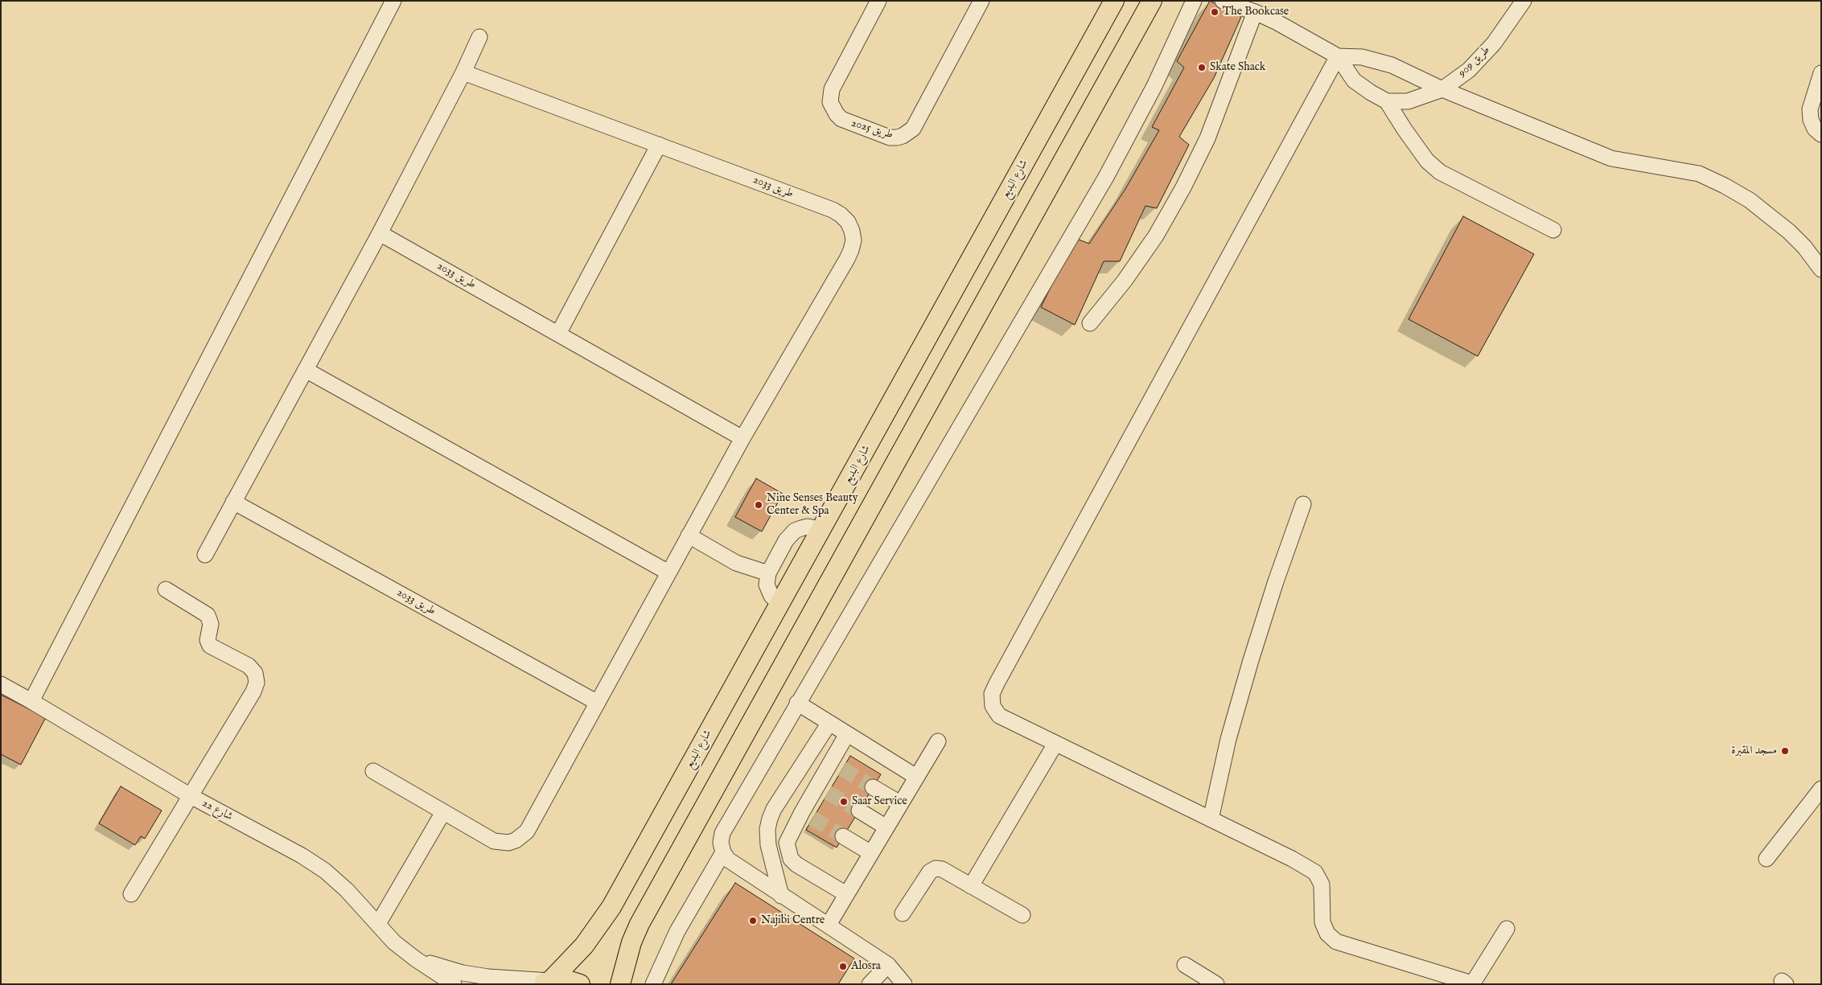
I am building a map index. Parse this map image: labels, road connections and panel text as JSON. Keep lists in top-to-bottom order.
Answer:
{
  "streets": {
    "main road": ["شارع البديع"],
    "street": [
      "طريق 909",
      "طريق 2025",
      "طريق 2033",
      "شارع 22"
    ]
  },
  "crossings": [
    ["شارع البديع", "شارع 22"]
  ],
  "places": [
    "The Bookcase",
    "Skate Shack",
    "Nine Senses Beauty Center & Spa",
    "مسجد المقبرة",
    "Saar Service",
    "Najibi Centre",
    "Alosra"
  ]
}
